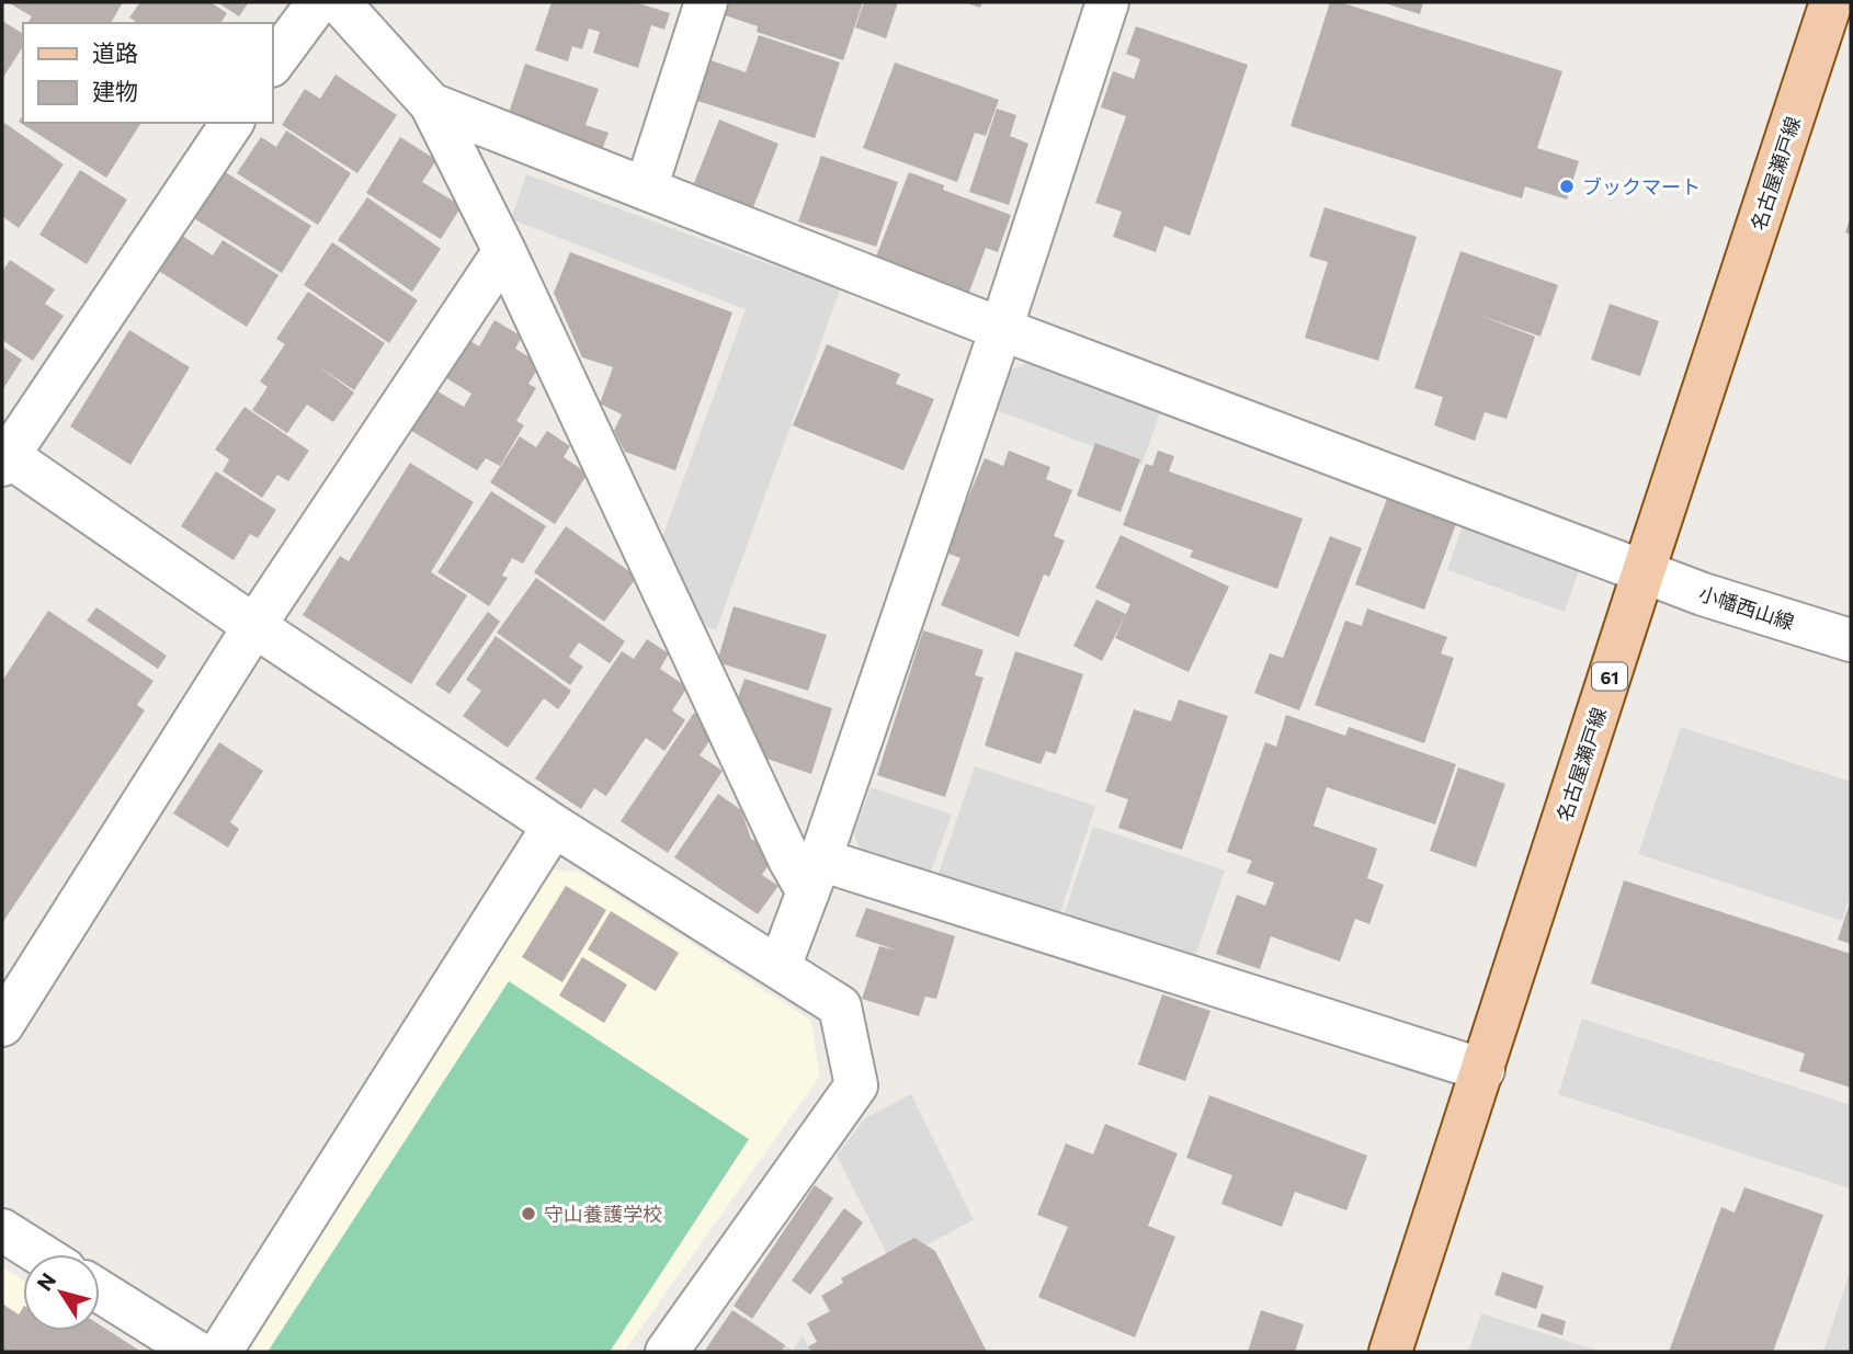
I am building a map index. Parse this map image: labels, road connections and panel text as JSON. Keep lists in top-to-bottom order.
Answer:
{
  "streets": {
    "main road": ["名古屋瀬戸線", "61"],
    "street": ["小幡西山線"]
  },
  "crossings": [
    ["名古屋瀬戸線", "小幡西山線"]
  ],
  "places": ["ブックマート", "守山養護学校"],
  "legend": ["道路", "建物"],
  "north": "top left"
}
